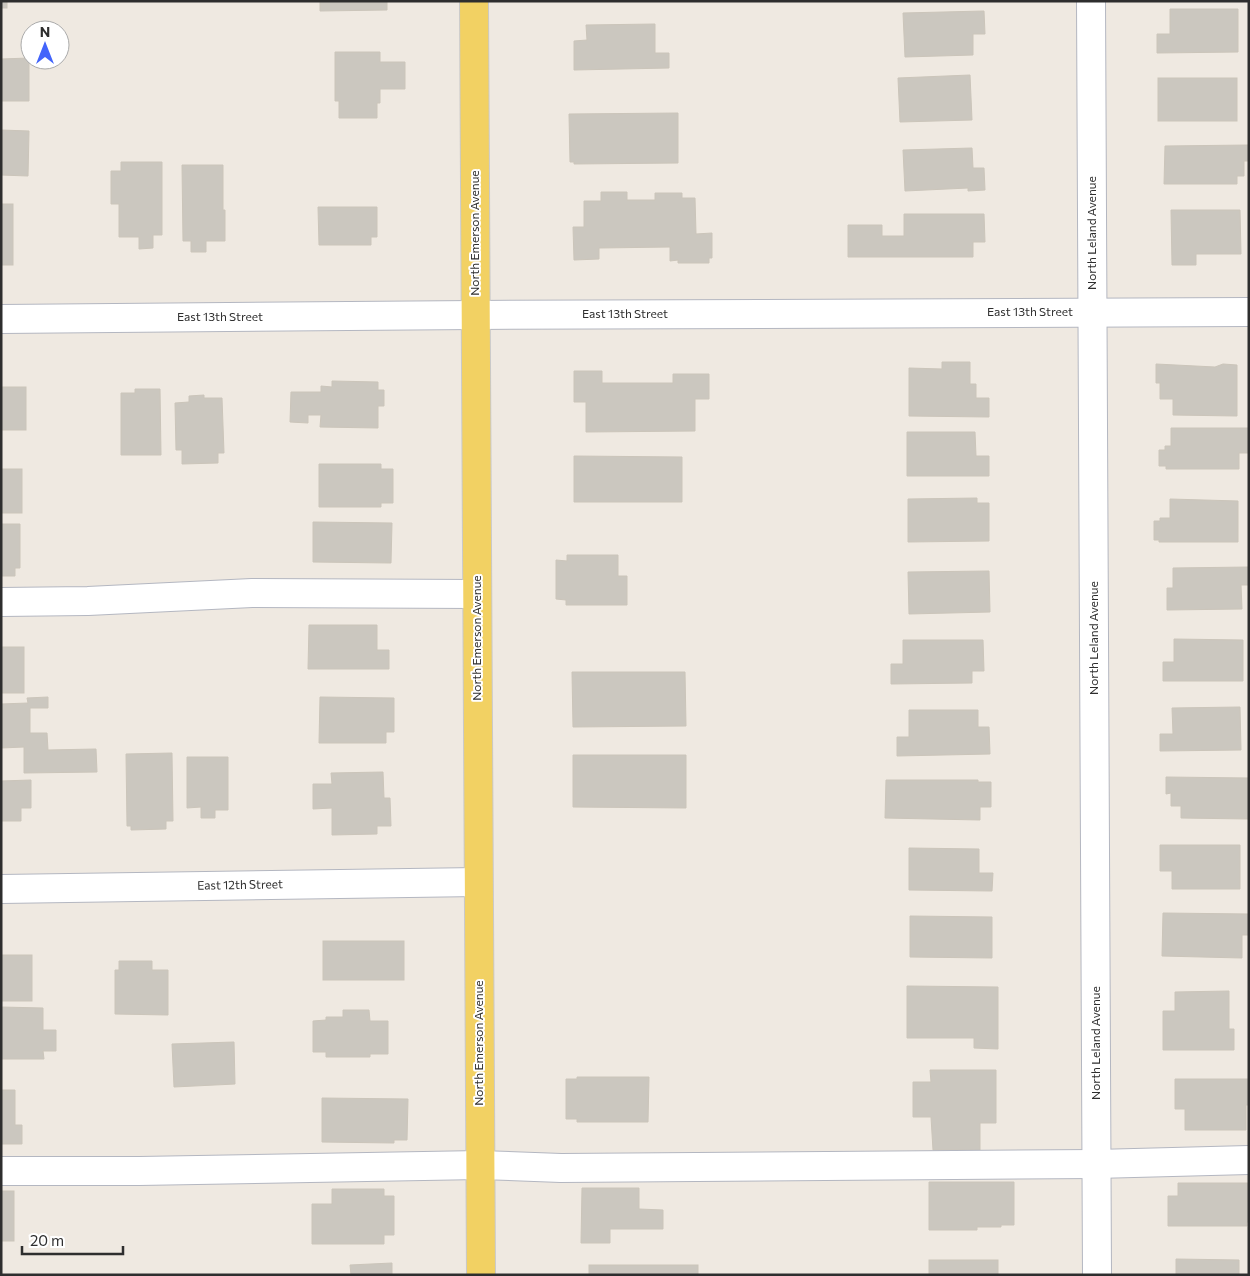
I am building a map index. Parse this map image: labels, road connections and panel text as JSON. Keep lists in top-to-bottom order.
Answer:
{
  "streets": {
    "main road": ["North Emerson Avenue"],
    "street": ["North Leland Avenue", "East 13th Street", "East 12th Street"]
  },
  "crossings": [
    ["North Emerson Avenue", "East 13th Street"],
    ["North Emerson Avenue", "East 12th Street"],
    ["North Leland Avenue", "East 13th Street"]
  ],
  "scale_bar": "20 m",
  "north": "top"
}
